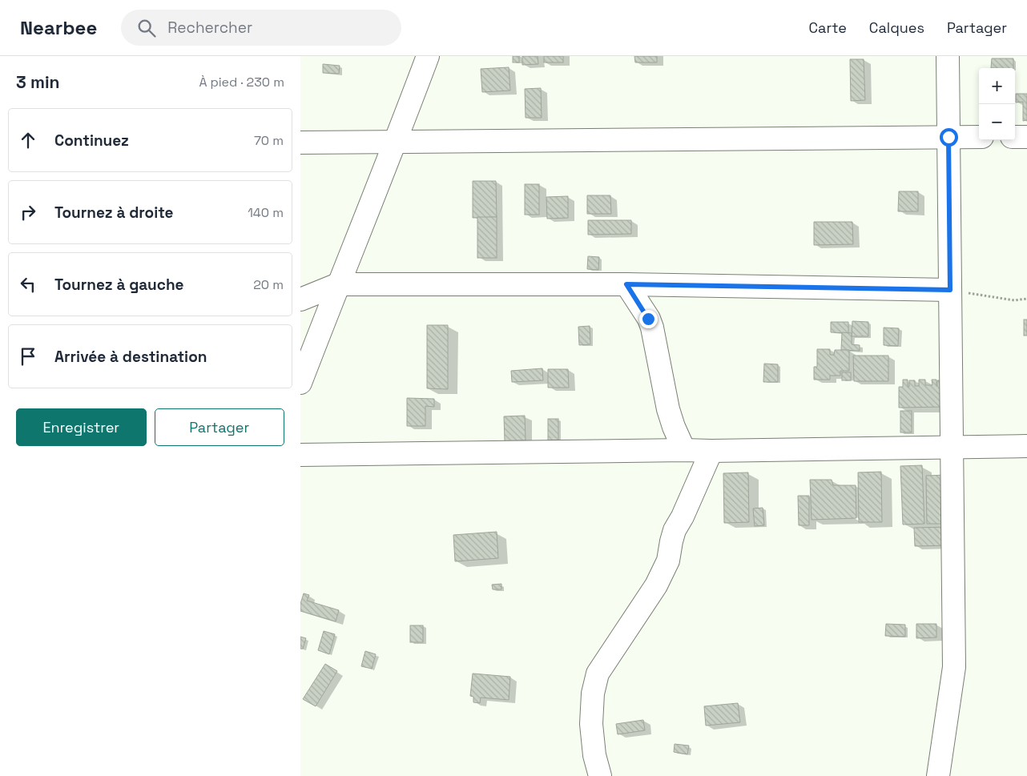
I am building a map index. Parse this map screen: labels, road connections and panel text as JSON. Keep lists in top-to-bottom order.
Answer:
{
  "page": {
    "header": "Nearbee",
    "search": "Rechercher",
    "nav": ["Carte", "Calques", "Partager"],
    "heading": ["3 min", "À pied · 230 m"],
    "map_buttons": ["+", "−"],
    "list": [
      ["Continuez", "70 m"],
      ["Tournez à droite", "140 m"],
      ["Tournez à gauche", "20 m"],
      "Arrivée à destination"
    ],
    "buttons": ["Enregistrer", "Partager"]
  }
}
